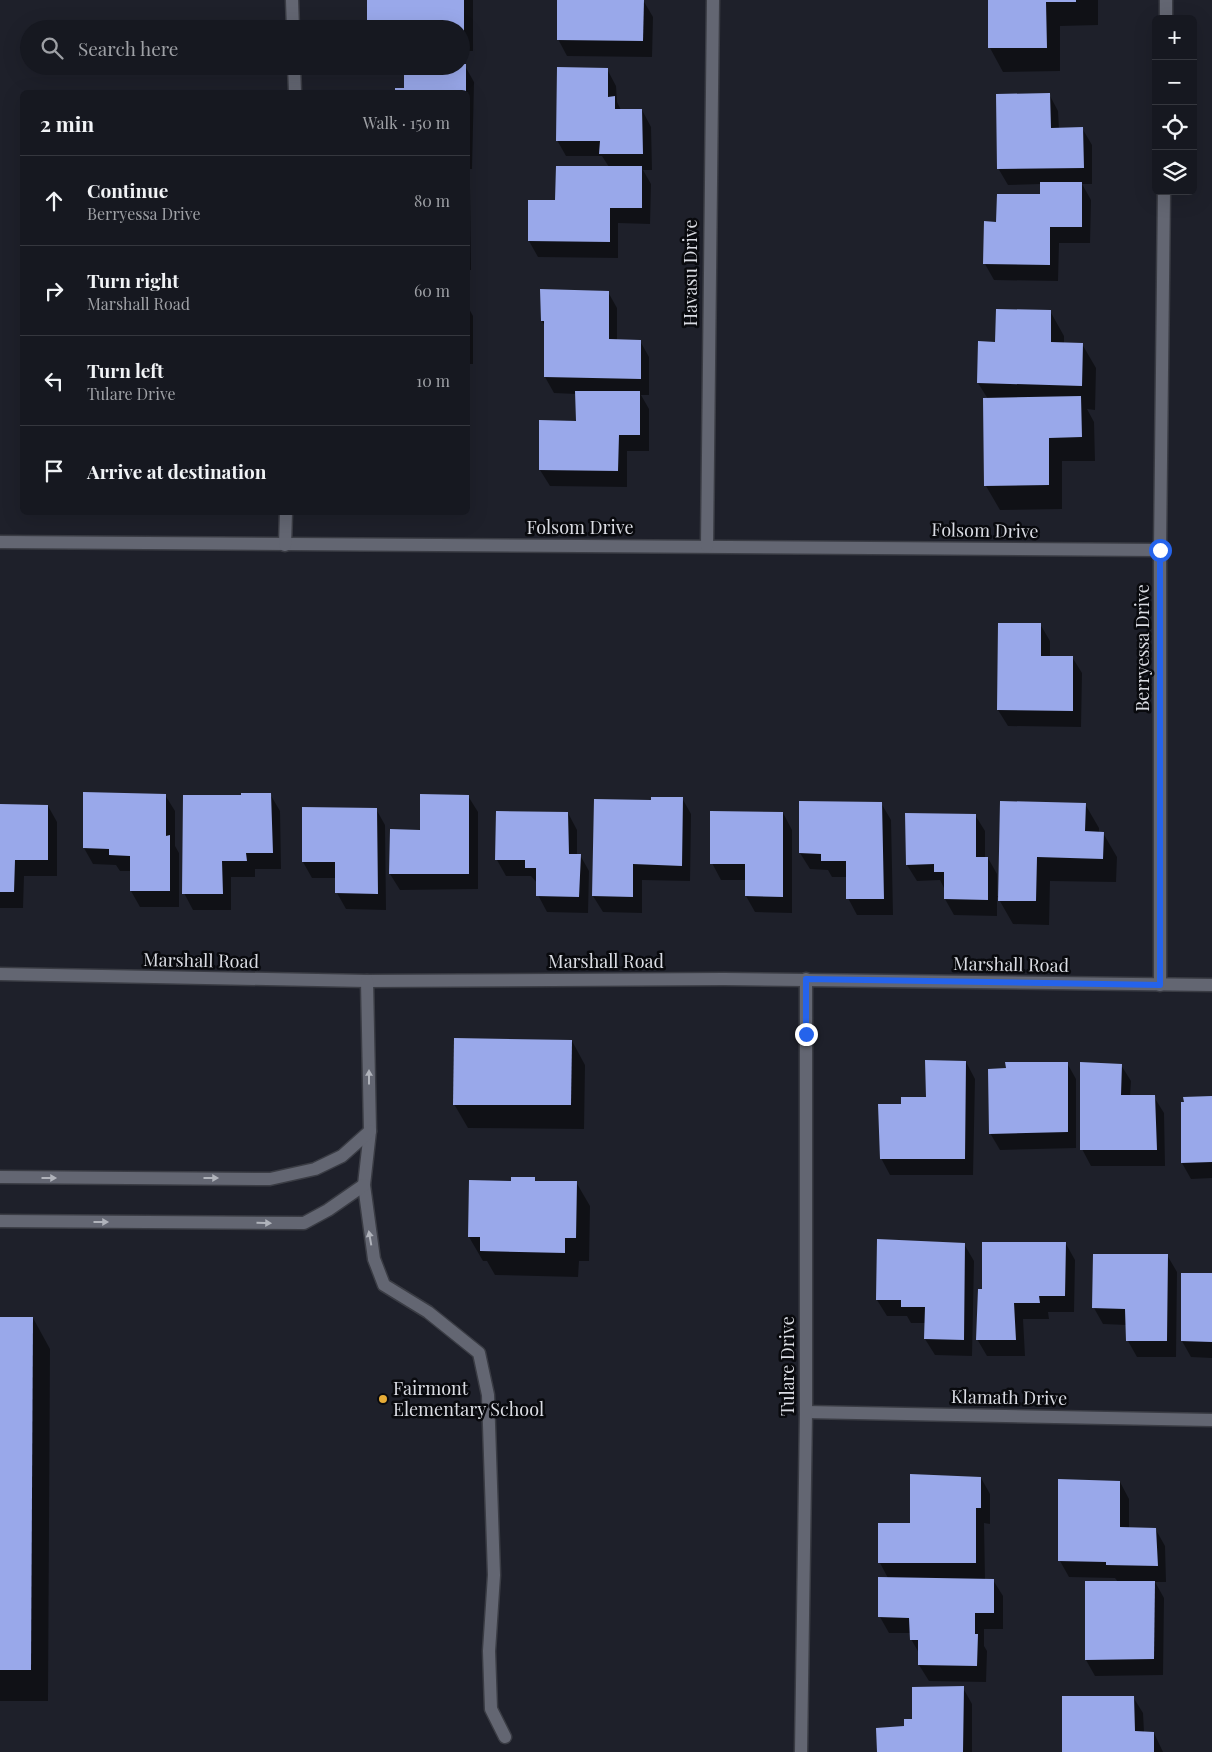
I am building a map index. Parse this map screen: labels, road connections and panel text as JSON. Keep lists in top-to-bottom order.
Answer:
{
  "streets": {
    "street": [
      "Havasu Drive",
      "Folsom Drive",
      "Berryessa Drive",
      "Marshall Road",
      "Tulare Drive",
      "Klamath Drive"
    ]
  },
  "crossings": [
    ["Havasu Drive", "Folsom Drive"],
    ["Folsom Drive", "Berryessa Drive"],
    ["Berryessa Drive", "Marshall Road"],
    ["Marshall Road", "Tulare Drive"],
    ["Tulare Drive", "Klamath Drive"]
  ],
  "places": ["Fairmont Elementary School"],
  "page": {
    "map_buttons": ["+", "−"],
    "search": "Search here",
    "heading": ["2 min", "Walk · 150 m"],
    "list": [
      ["Continue", "Berryessa Drive", "80 m"],
      ["Turn right", "Marshall Road", "60 m"],
      ["Turn left", "Tulare Drive", "10 m"],
      "Arrive at destination"
    ]
  }
}
